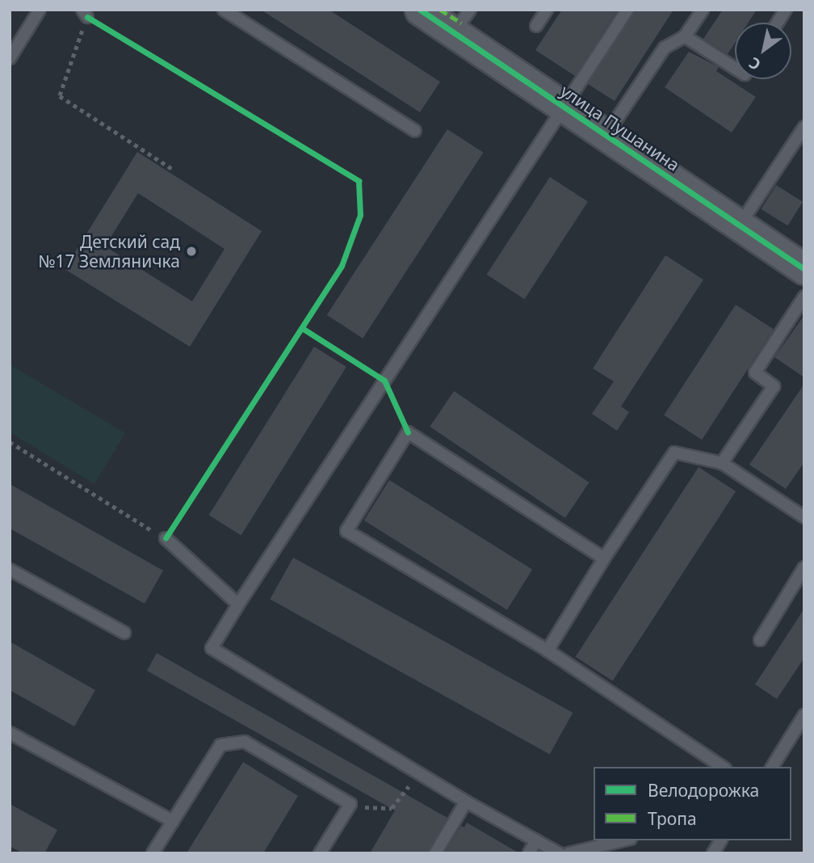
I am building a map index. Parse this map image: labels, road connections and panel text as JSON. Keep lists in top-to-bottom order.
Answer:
{
  "streets": {
    "street": ["улица Пушанина"]
  },
  "places": ["Детский сад №17 Земляничка"],
  "legend": ["Велодорожка", "Тропа"],
  "north": "bottom left"
}
